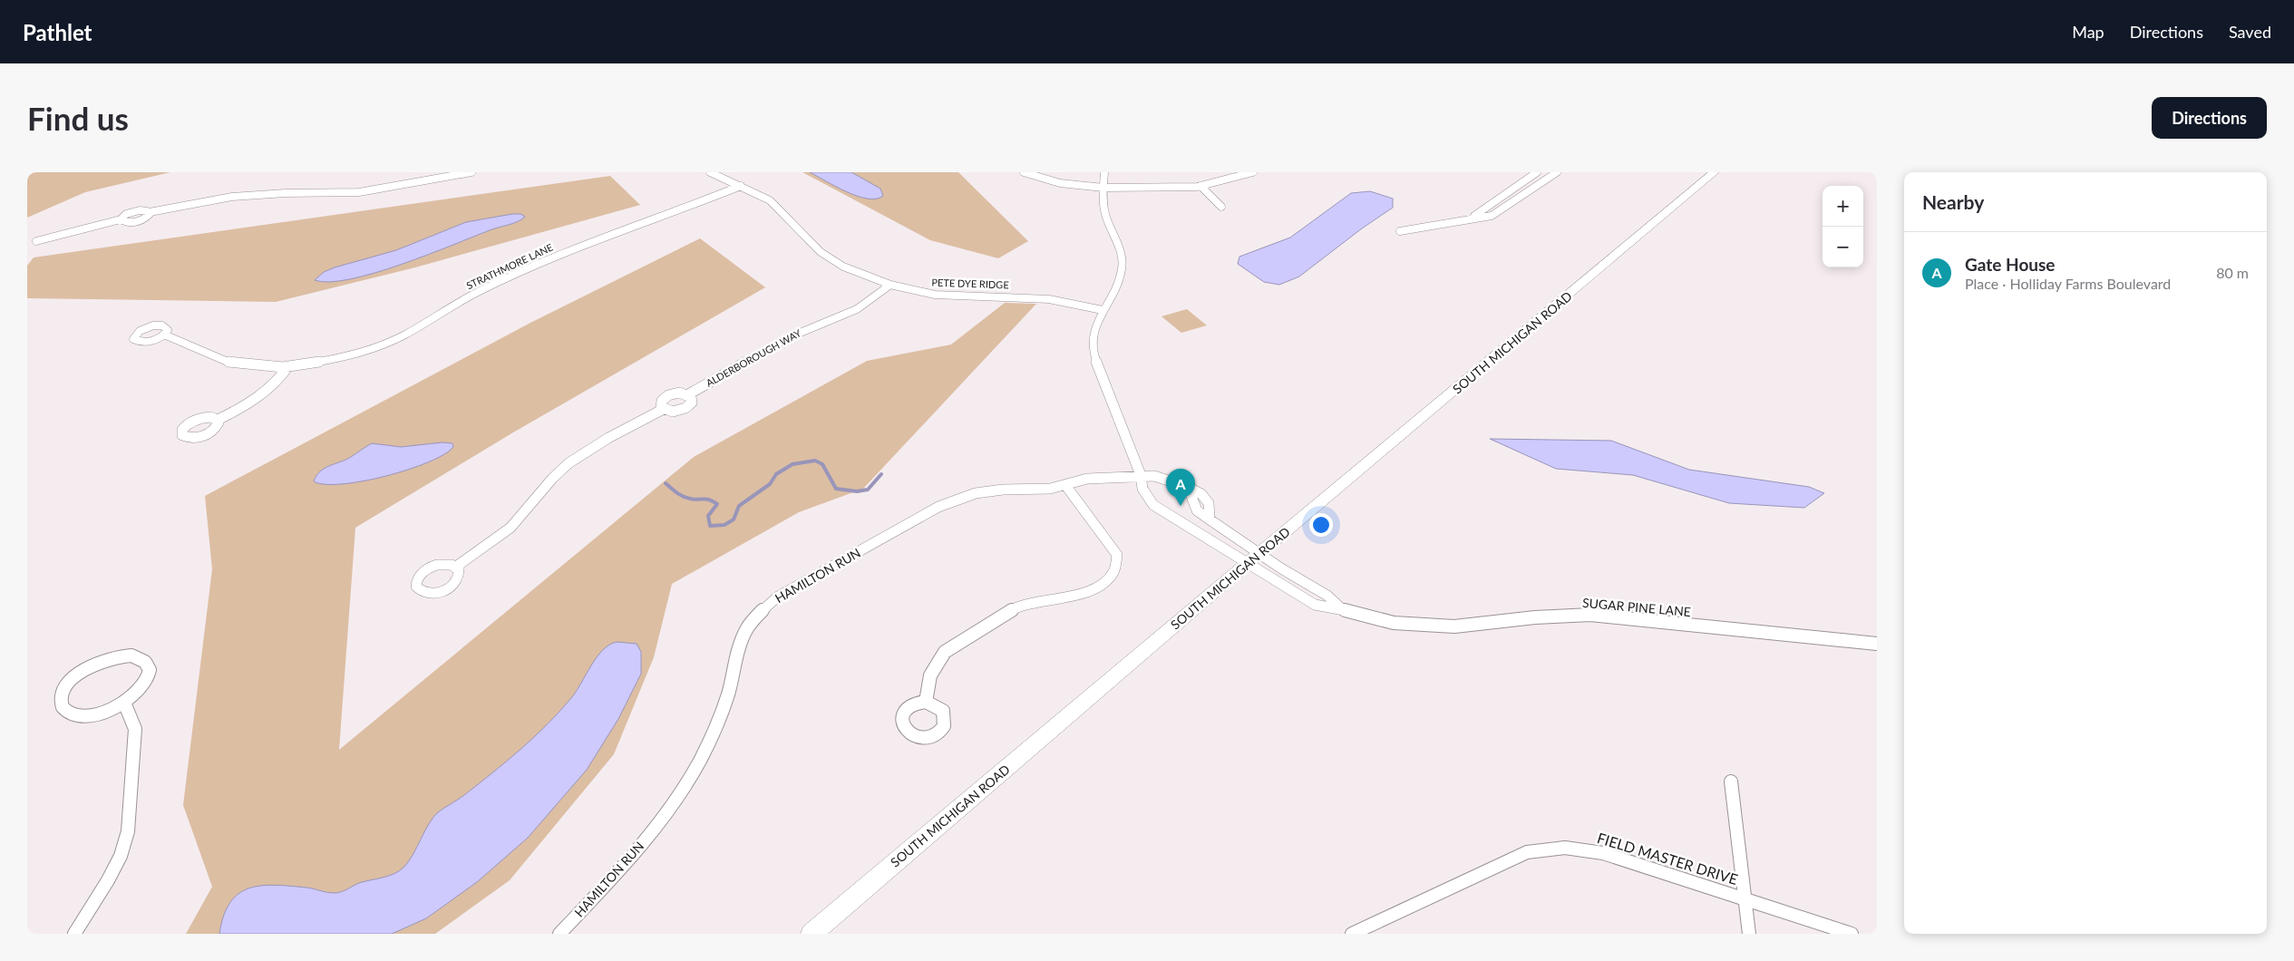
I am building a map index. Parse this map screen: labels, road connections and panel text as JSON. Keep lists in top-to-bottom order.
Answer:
{
  "streets": {
    "main road": ["SOUTH MICHIGAN ROAD"],
    "street": [
      "STRATHMORE LANE",
      "PETE DYE RIDGE",
      "ALDERBOROUGH WAY",
      "HAMILTON RUN",
      "SUGAR PINE LANE",
      "FIELD MASTER DRIVE"
    ]
  },
  "crossings": [
    ["STRATHMORE LANE", "PETE DYE RIDGE"],
    ["PETE DYE RIDGE", "ALDERBOROUGH WAY"],
    ["SOUTH MICHIGAN ROAD", "HAMILTON RUN"],
    ["SOUTH MICHIGAN ROAD", "SUGAR PINE LANE"],
    ["HAMILTON RUN", "SUGAR PINE LANE"]
  ],
  "page": {
    "header": "Pathlet",
    "nav": ["Map", "Directions", "Saved"],
    "buttons": "Directions",
    "title": "Find us",
    "heading": "Nearby",
    "map_buttons": ["+", "−"],
    "list": [
      {
        "mark": "A",
        "name": "Gate House",
        "note": "Place · Holliday Farms Boulevard",
        "value": "80 m"
      }
    ],
    "pins": "A"
  }
}
